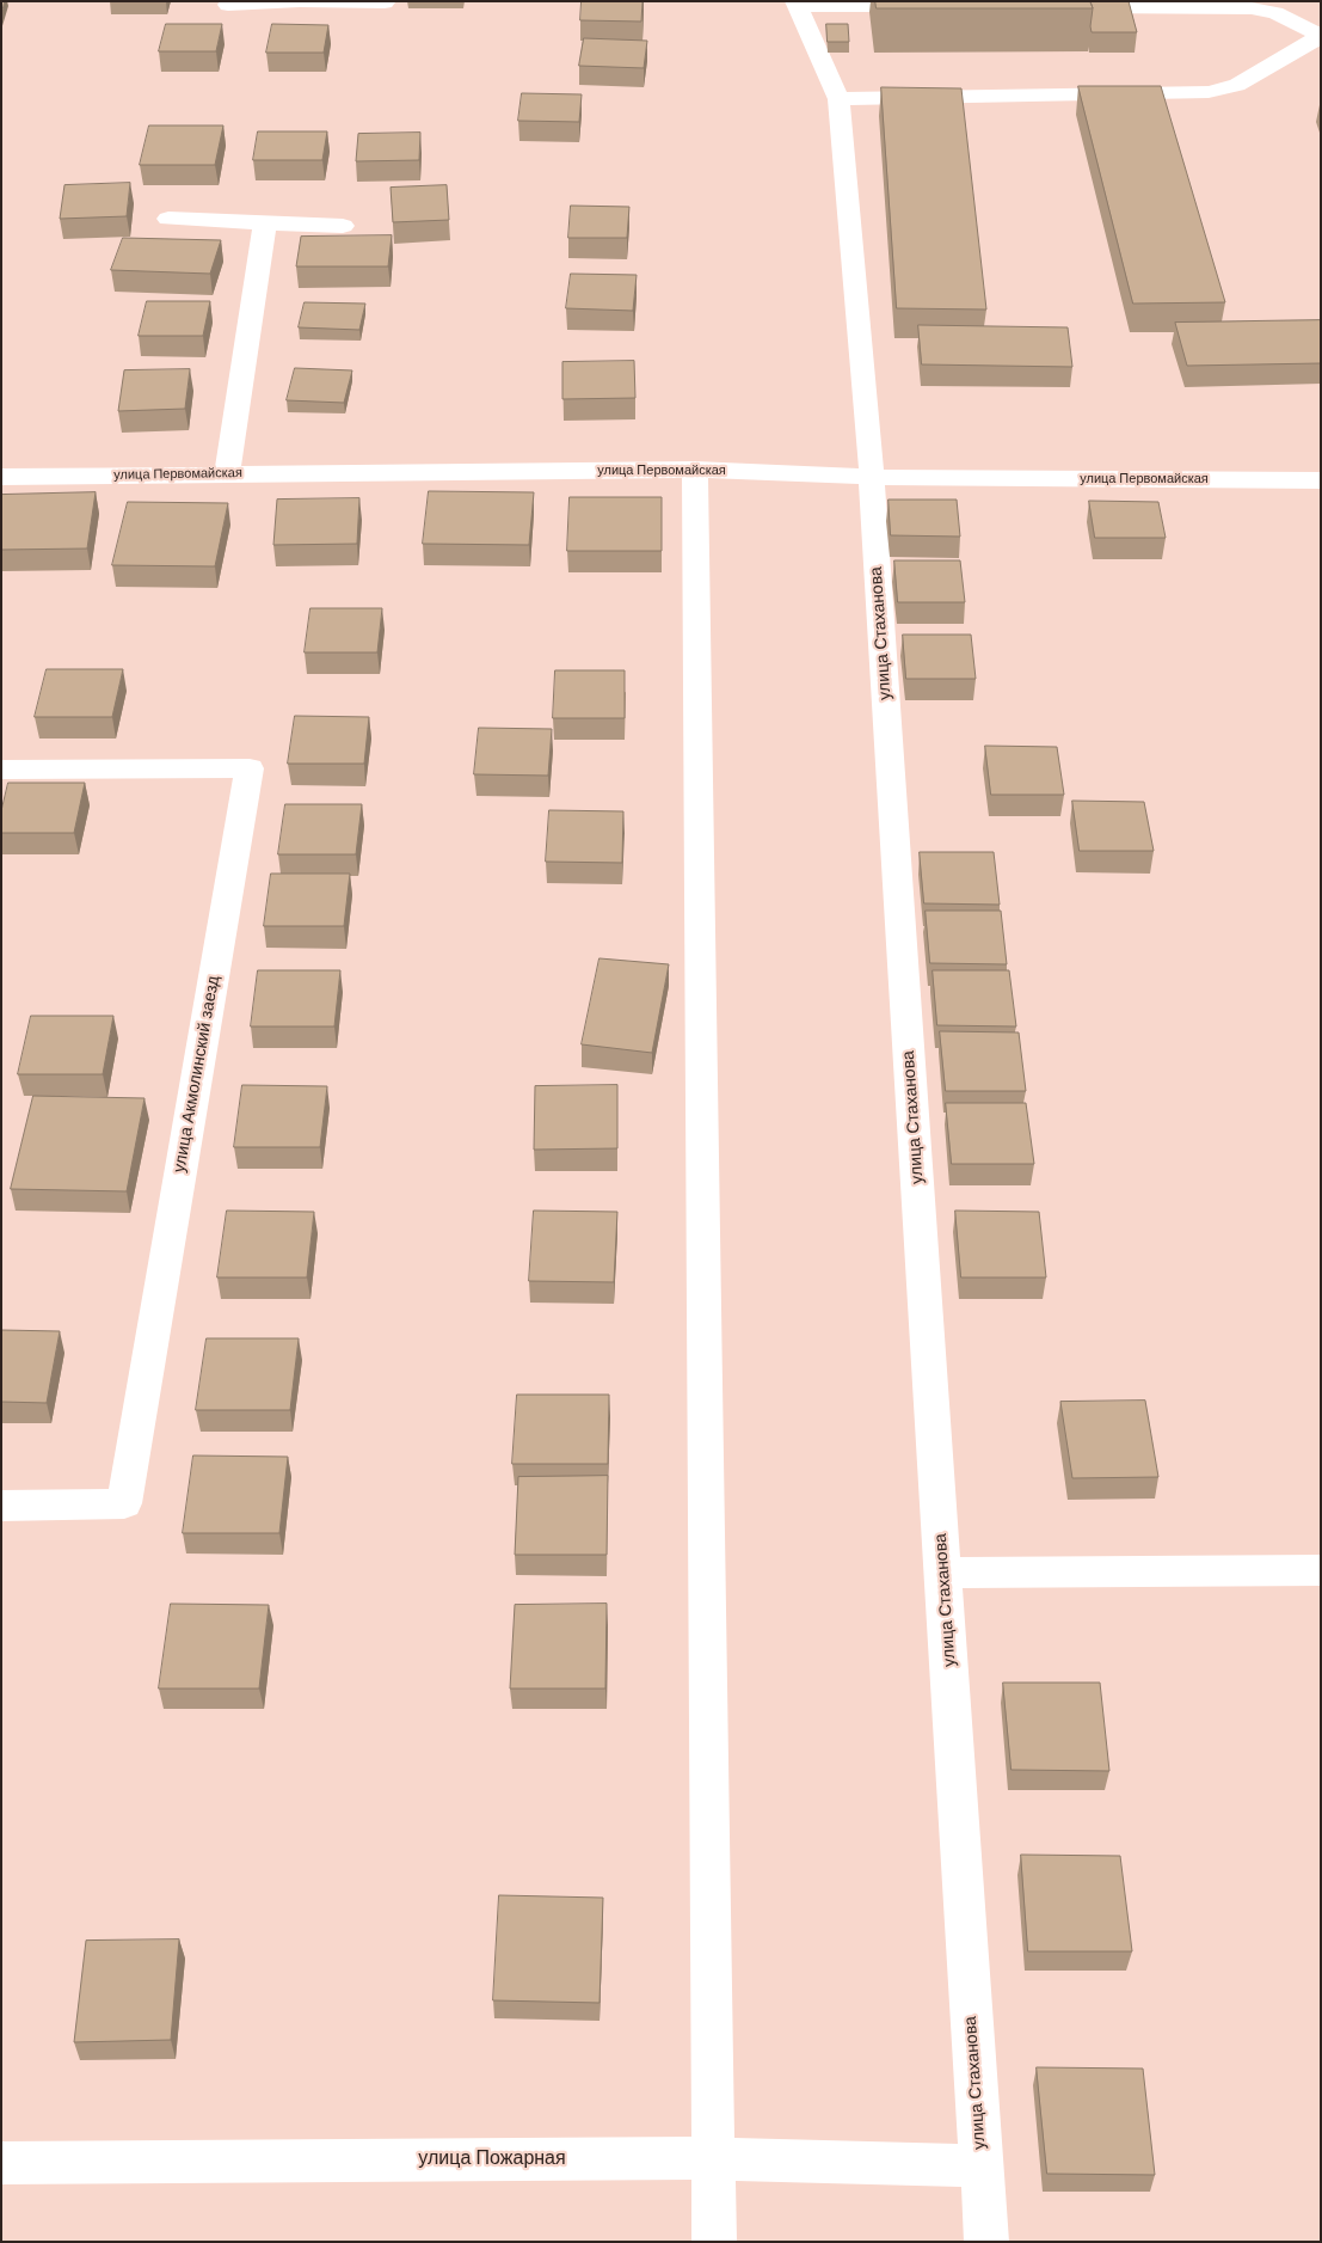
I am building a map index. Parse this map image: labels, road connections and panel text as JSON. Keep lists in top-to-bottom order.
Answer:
{
  "streets": {
    "street": [
      "улица Первомайская",
      "улица Стаханова",
      "улица Акмолинский заезд",
      "улица Пожарная"
    ]
  },
  "crossings": [
    ["улица Первомайская", "улица Стаханова"],
    ["улица Стаханова", "улица Пожарная"]
  ]
}
